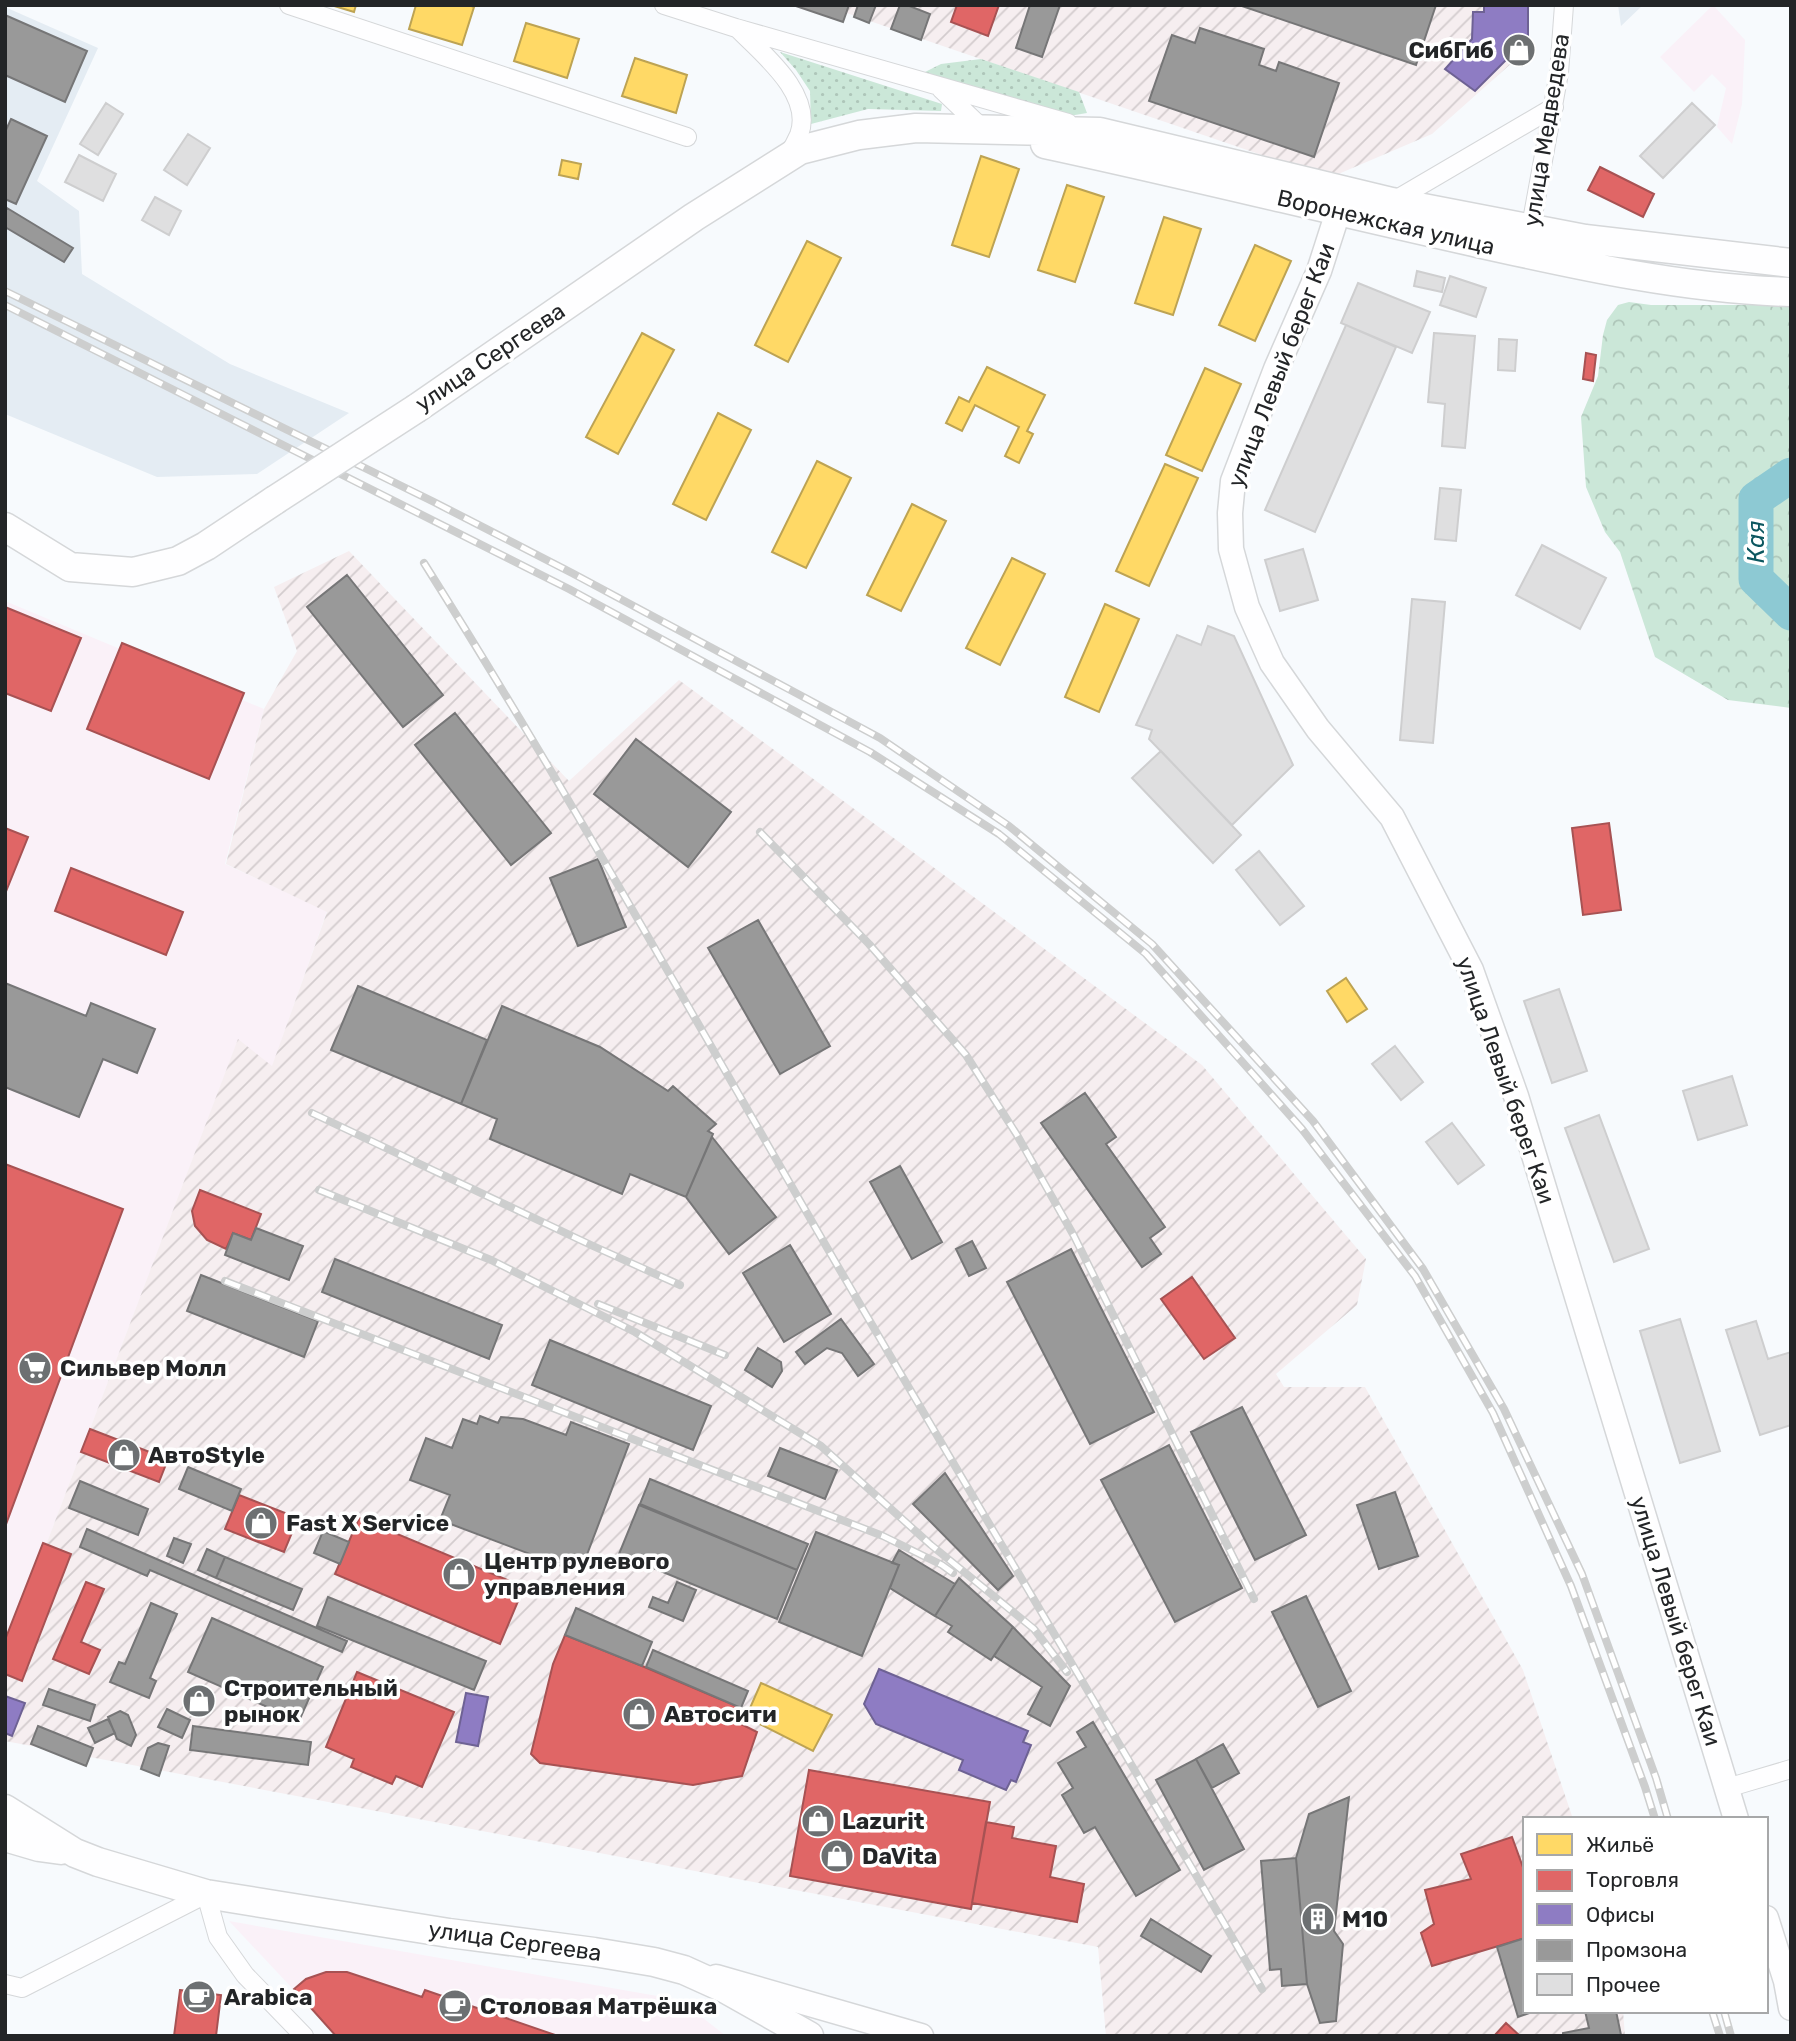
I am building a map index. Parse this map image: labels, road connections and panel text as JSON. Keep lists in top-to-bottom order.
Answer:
{
  "streets": {
    "main road": ["Воронежская улица", "улица Сергеева"],
    "street": ["улица Медведева", "улица Левый берег Каи"]
  },
  "crossings": [
    ["улица Медведева", "Воронежская улица"],
    ["Воронежская улица", "улица Сергеева"],
    ["Воронежская улица", "улица Левый берег Каи"]
  ],
  "water": ["Кая"],
  "places": {
    "shop": [
      "СибГиб",
      "АвтоStyle",
      "Fast X Service",
      "Центр рулевого управления",
      "Строительный рынок",
      "Автосити",
      "Lazurit",
      "DaVita"
    ],
    "supermarket": ["Сильвер Молл"],
    "building": ["M10"],
    "cafe": ["Arabica", "Столовая Матрёшка"]
  },
  "legend": [
    "Жильё",
    "Торговля",
    "Офисы",
    "Промзона",
    "Прочее"
  ]
}
